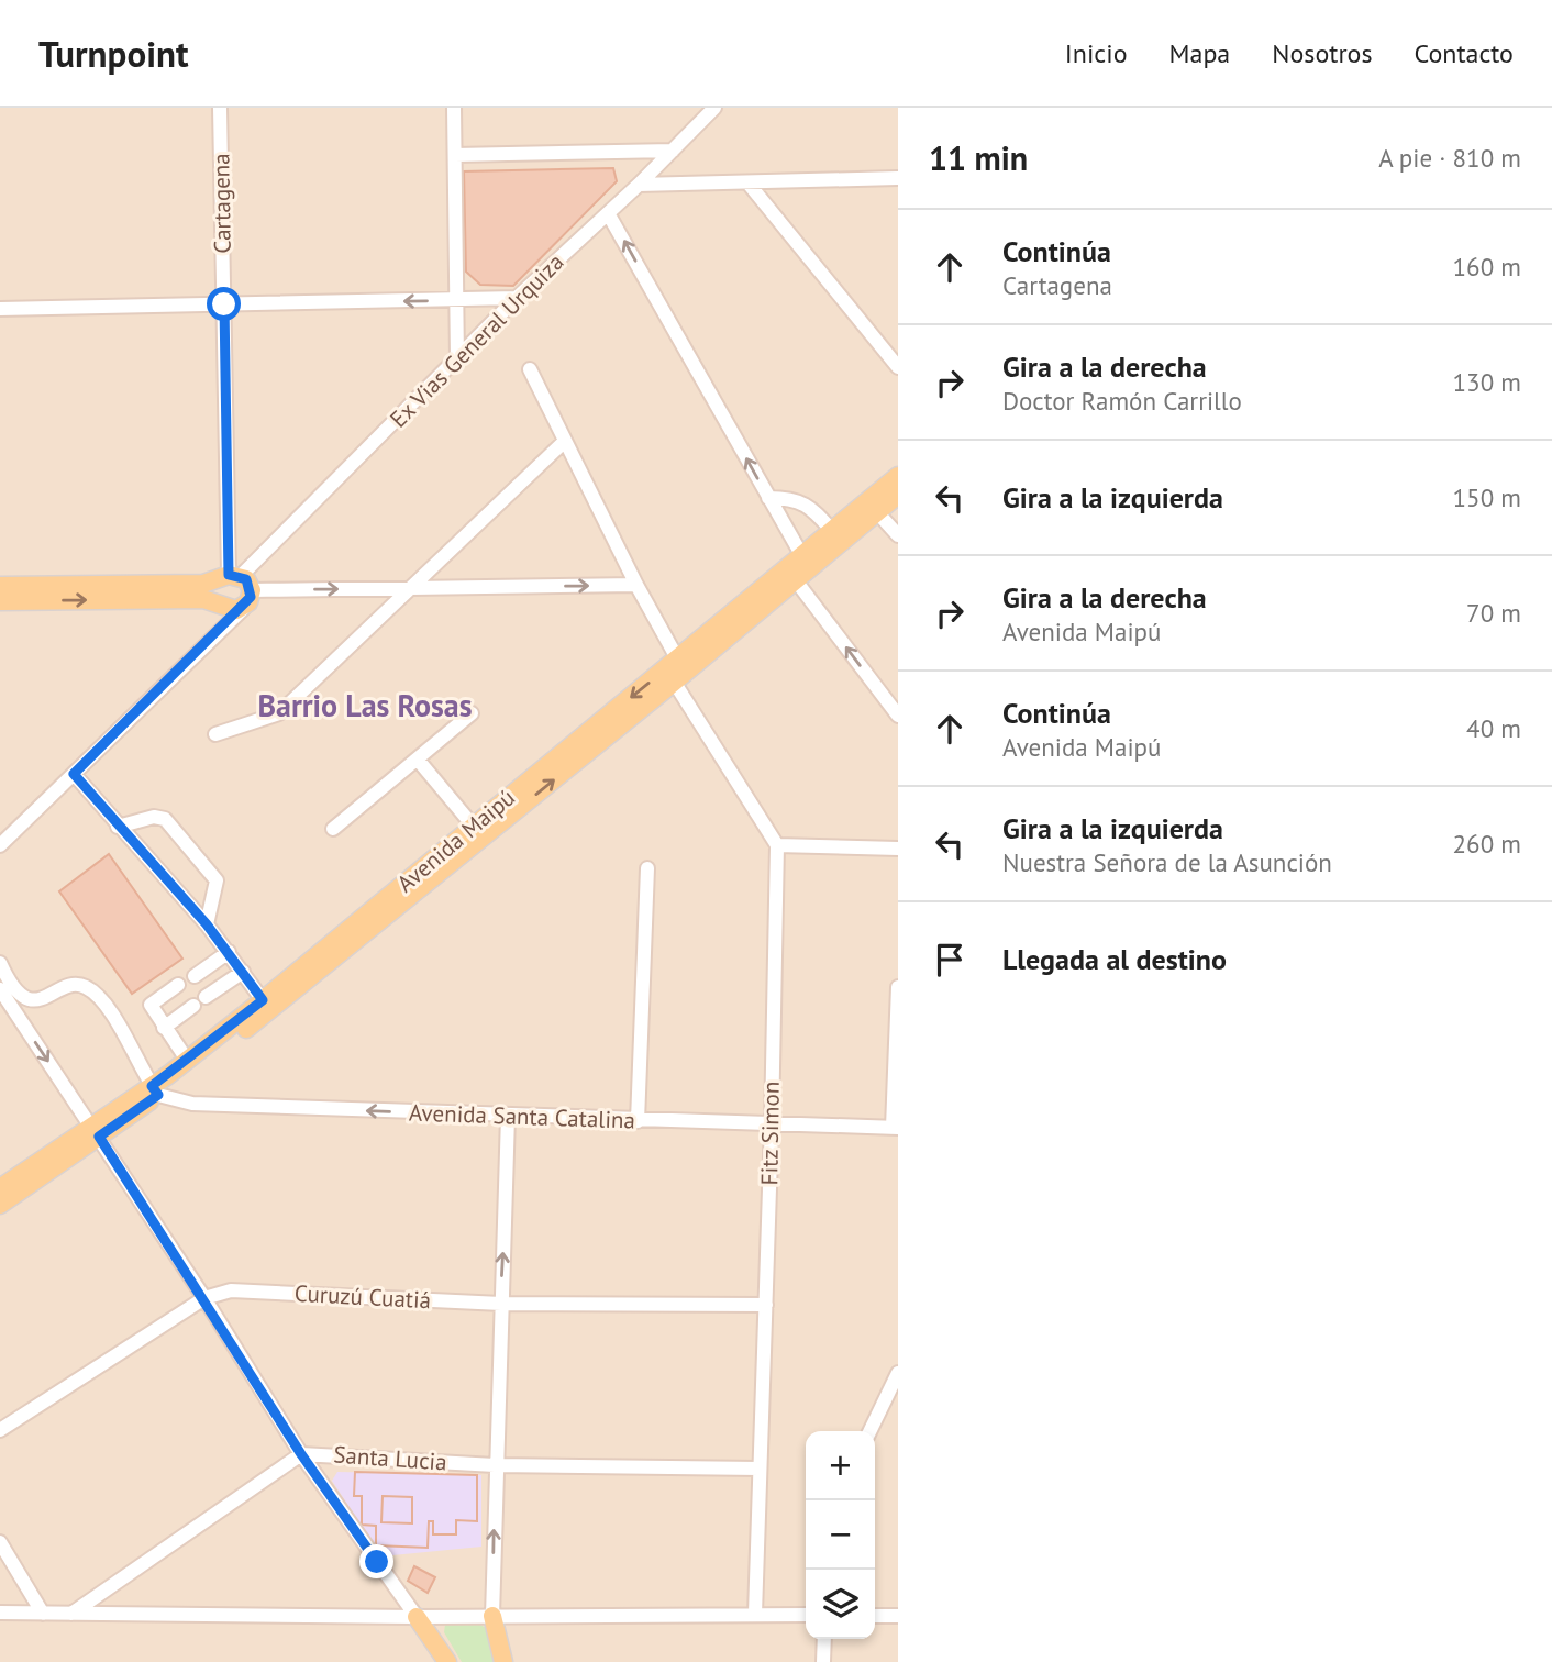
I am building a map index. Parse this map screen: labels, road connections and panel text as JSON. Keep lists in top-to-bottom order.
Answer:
{
  "streets": {
    "main road": ["Avenida Maipú"],
    "street": [
      "Cartagena",
      "Ex Vias General Urquiza",
      "Avenida Santa Catalina",
      "Fitz Simon",
      "Curuzú Cuatiá",
      "Santa Lucia"
    ]
  },
  "crossings": [
    ["Cartagena", "Ex Vias General Urquiza"],
    ["Avenida Maipú", "Avenida Santa Catalina"],
    ["Avenida Santa Catalina", "Fitz Simon"],
    ["Fitz Simon", "Curuzú Cuatiá"],
    ["Fitz Simon", "Santa Lucia"]
  ],
  "one_way": ["Avenida Santa Catalina"],
  "districts": ["Barrio Las Rosas"],
  "page": {
    "header": "Turnpoint",
    "nav": [
      "Inicio",
      "Mapa",
      "Nosotros",
      "Contacto"
    ],
    "heading": ["11 min", "A pie · 810 m"],
    "list": [
      ["Continúa", "Cartagena", "160 m"],
      ["Gira a la derecha", "Doctor Ramón Carrillo", "130 m"],
      ["Gira a la izquierda", "150 m"],
      ["Gira a la derecha", "Avenida Maipú", "70 m"],
      ["Continúa", "Avenida Maipú", "40 m"],
      ["Gira a la izquierda", "Nuestra Señora de la Asunción", "260 m"],
      "Llegada al destino"
    ],
    "map_buttons": ["+", "−"]
  }
}
